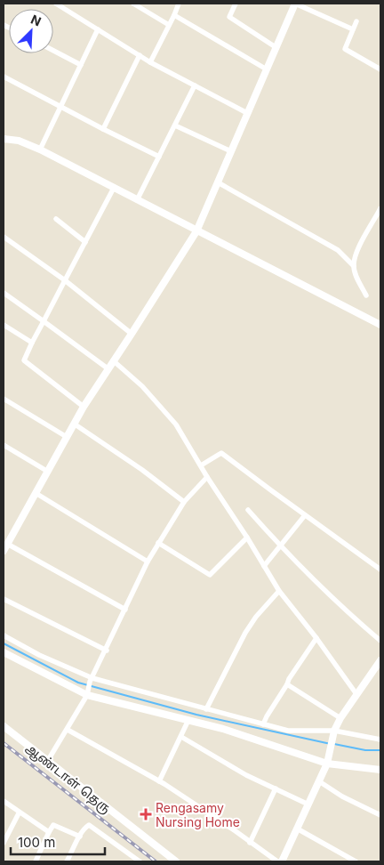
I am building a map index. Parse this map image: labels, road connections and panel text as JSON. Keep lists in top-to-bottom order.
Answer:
{
  "streets": {
    "street": ["ஆண்டாள் தெரு"]
  },
  "places": {
    "health": ["Rengasamy Nursing Home"]
  },
  "scale_bar": "100 m",
  "north": "top right"
}
